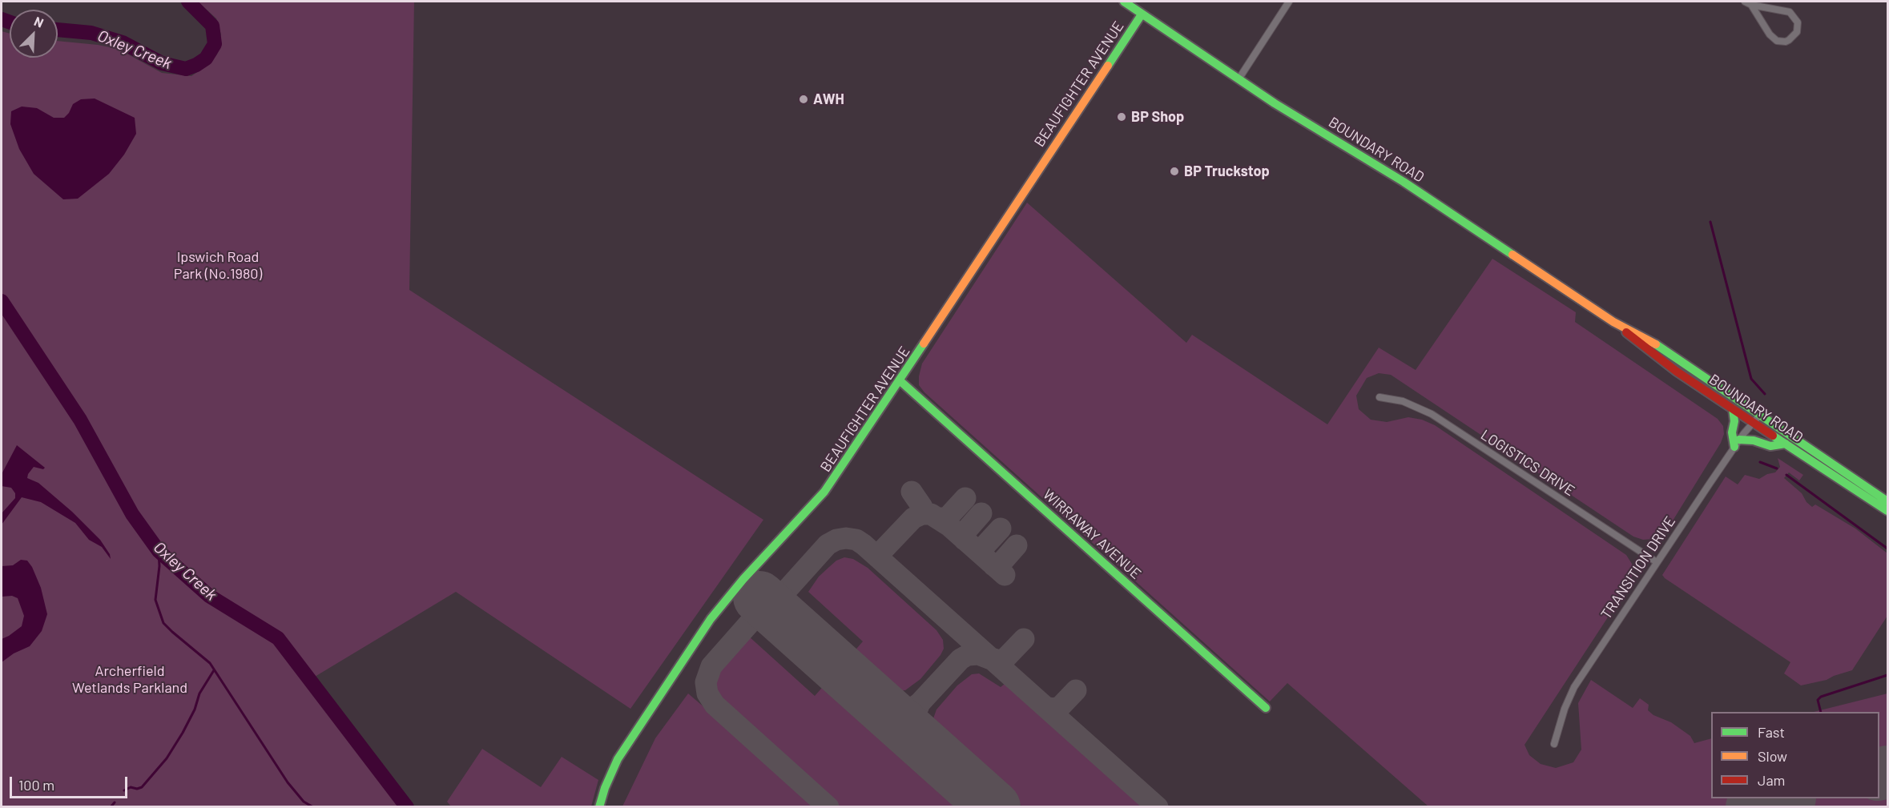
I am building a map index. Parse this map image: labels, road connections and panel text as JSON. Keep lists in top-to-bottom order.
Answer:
{
  "streets": {
    "street": [
      "BEAUFIGHTER AVENUE",
      "BOUNDARY ROAD",
      "LOGISTICS DRIVE",
      "WIRRAWAY AVENUE",
      "TRANSITION DRIVE"
    ]
  },
  "crossings": [
    ["BEAUFIGHTER AVENUE", "BOUNDARY ROAD"],
    ["BEAUFIGHTER AVENUE", "WIRRAWAY AVENUE"],
    ["BOUNDARY ROAD", "TRANSITION DRIVE"],
    ["LOGISTICS DRIVE", "TRANSITION DRIVE"]
  ],
  "water": ["Oxley Creek"],
  "parks": ["Ipswich Road Park (No.1980)", "Archerfield Wetlands Parkland"],
  "places": ["AWH", "BP Shop", "BP Truckstop"],
  "legend": ["Fast", "Slow", "Jam"],
  "scale_bar": "100 m",
  "north": "top right"
}
